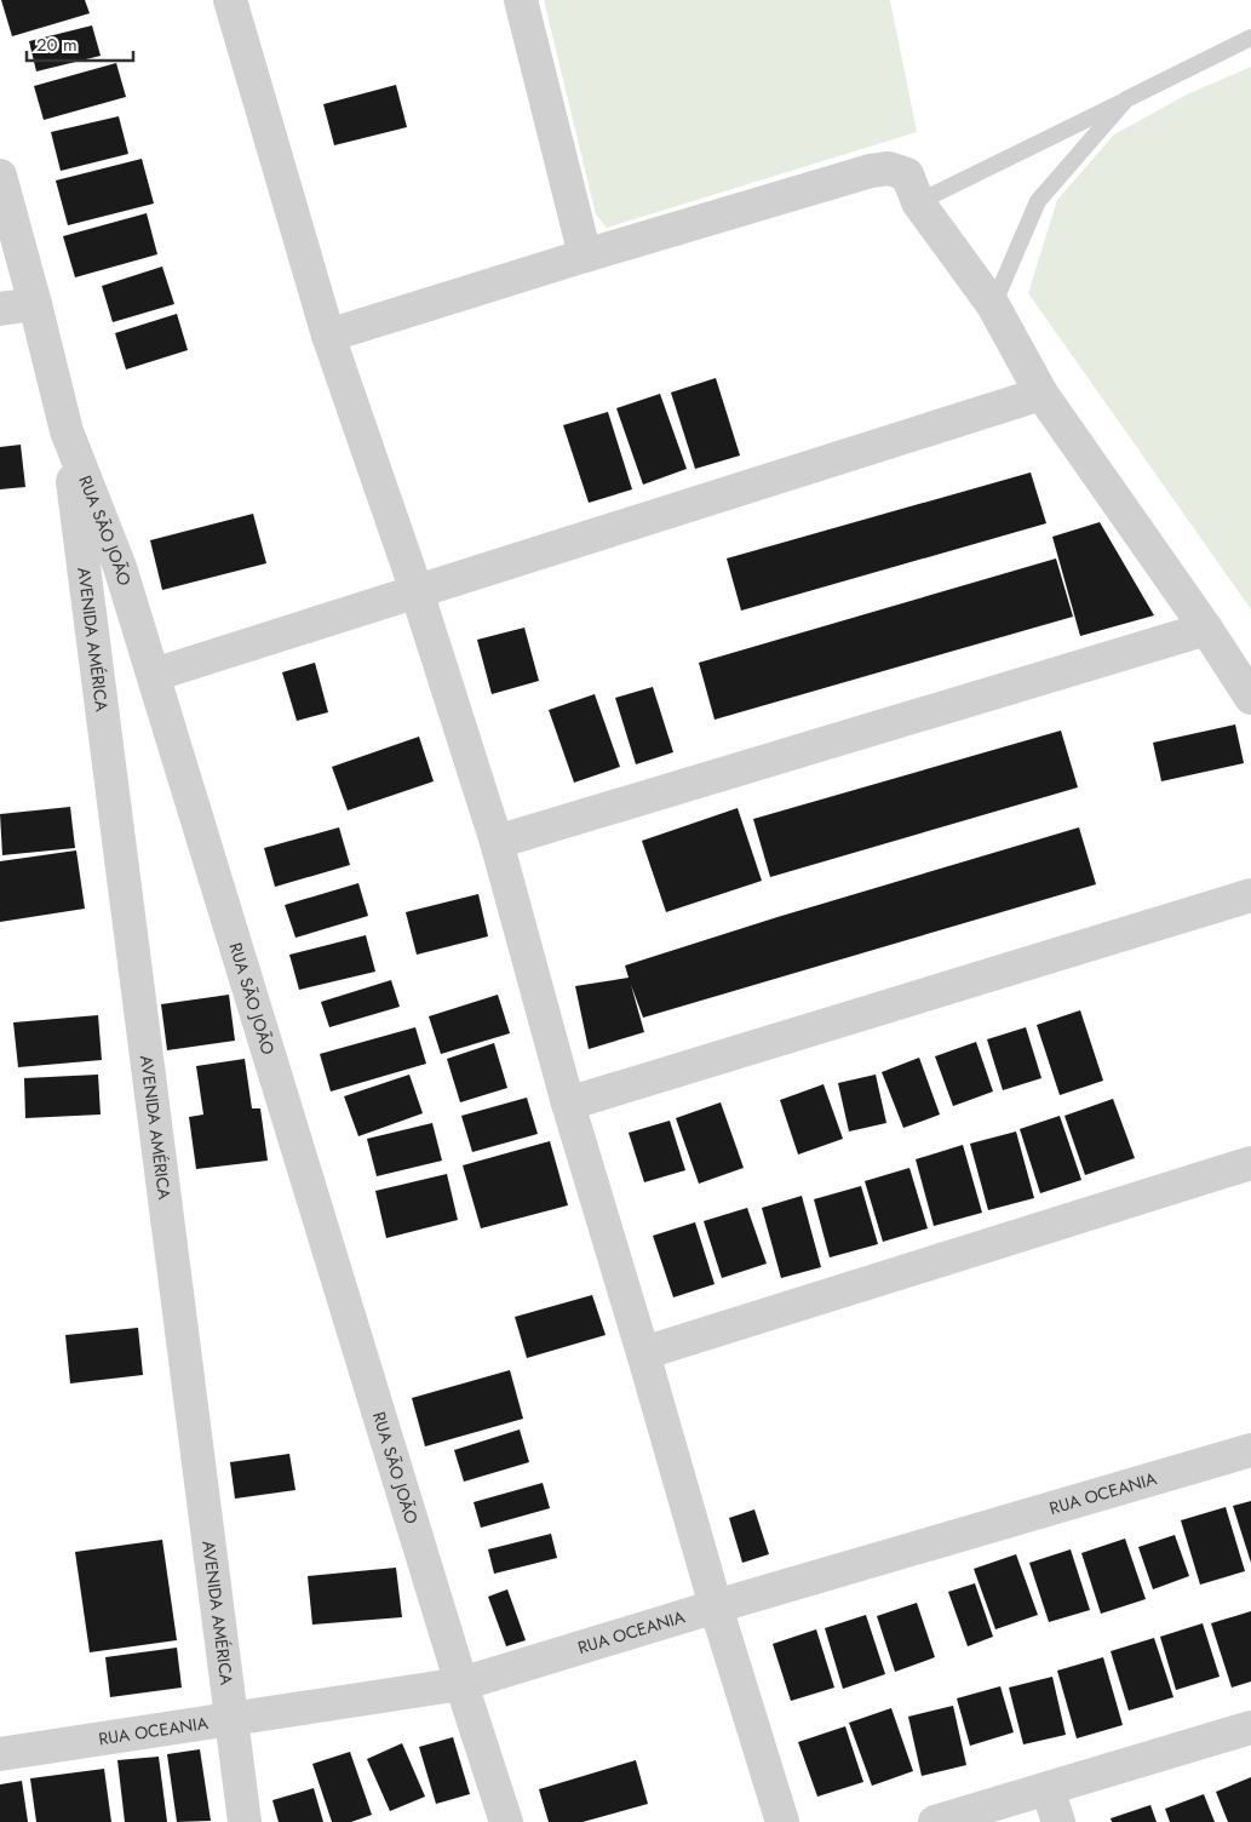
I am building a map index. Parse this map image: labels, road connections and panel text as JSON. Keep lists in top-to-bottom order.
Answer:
{
  "streets": {
    "street": ["RUA SÃO JOÃO", "AVENIDA AMÉRICA", "RUA OCEANIA"]
  },
  "crossings": [
    ["RUA SÃO JOÃO", "AVENIDA AMÉRICA"],
    ["RUA SÃO JOÃO", "RUA OCEANIA"],
    ["AVENIDA AMÉRICA", "RUA OCEANIA"]
  ],
  "scale_bar": "20 m"
}
